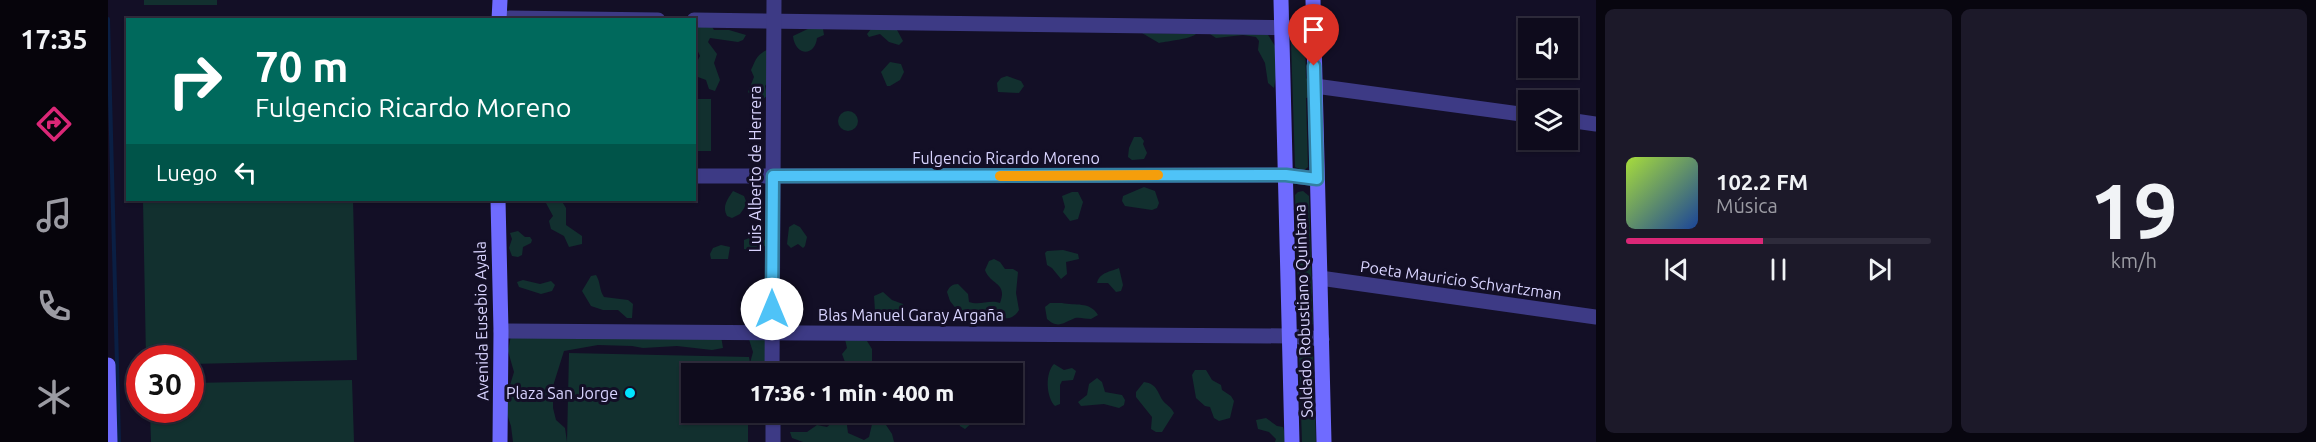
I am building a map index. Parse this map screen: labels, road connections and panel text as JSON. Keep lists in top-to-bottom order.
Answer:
{
  "streets": {
    "street": [
      "Fulgencio Ricardo Moreno",
      "Luis Alberto de Herrera",
      "Poeta Mauricio Schvartzman",
      "Soldado Robustiano Quintana",
      "Blas Manuel Garay Argaña",
      "Avenida Eusebio Ayala"
    ]
  },
  "crossings": [
    ["Fulgencio Ricardo Moreno", "Luis Alberto de Herrera"],
    ["Fulgencio Ricardo Moreno", "Soldado Robustiano Quintana"],
    ["Luis Alberto de Herrera", "Blas Manuel Garay Argaña"],
    ["Poeta Mauricio Schvartzman", "Soldado Robustiano Quintana"],
    ["Soldado Robustiano Quintana", "Blas Manuel Garay Argaña"],
    ["Blas Manuel Garay Argaña", "Avenida Eusebio Ayala"]
  ],
  "places": ["Plaza San Jorge"],
  "page": {
    "tabs": "17:35",
    "tile": ["19", "km/h"],
    "turn": ["70 m", "Fulgencio Ricardo Moreno"],
    "then": "Luego",
    "song": ["102.2 FM", "Música"],
    "limit": "30",
    "trip": "17:36 · 1 min · 400 m"
  }
}
